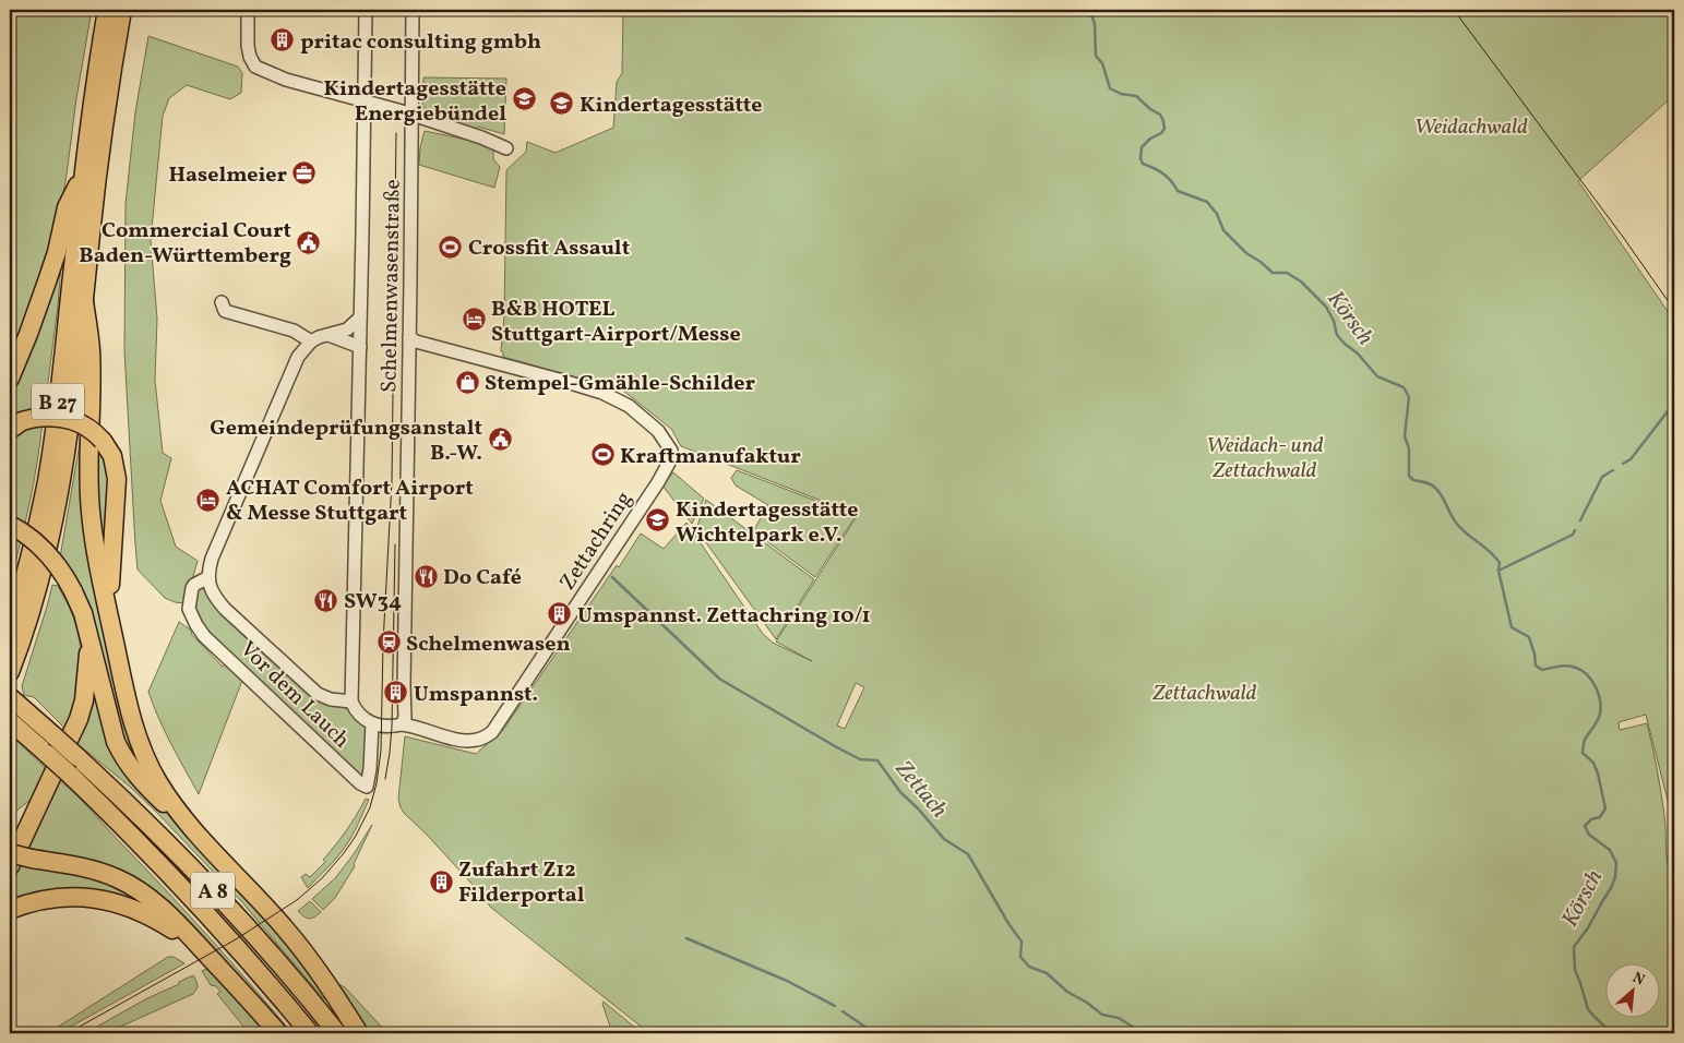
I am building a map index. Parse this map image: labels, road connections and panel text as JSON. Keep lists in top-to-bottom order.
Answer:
{
  "streets": {
    "highway": ["B 27", "A 8"],
    "street": ["Schelmenwasenstraße", "Zettachring", "Vor dem Lauch"]
  },
  "crossings": [
    ["Schelmenwasenstraße", "Zettachring"],
    ["Schelmenwasenstraße", "Vor dem Lauch"]
  ],
  "water": ["Körsch", "Zettach"],
  "parks": ["Weidachwald", "Weidach- und Zettachwald", "Zettachwald"],
  "places": {
    "building": [
      "pritac consulting gmbh",
      "Umspannst. Zettachring 10/1",
      "Umspannst.",
      "Zufahrt Z12 Filderportal"
    ],
    "school or university": ["Kindertagesstätte Energiebündel", "Kindertagesstätte", "Kindertagesstätte Wichtelpark e.V."],
    "office": ["Haselmeier"],
    "public building": ["Commercial Court Baden-Württemberg", "Gemeindeprüfungsanstalt B.-W."],
    "sports": ["Crossfit Assault", "Kraftmanufaktur"],
    "hotel": ["B&B HOTEL Stuttgart-Airport/Messe", "ACHAT Comfort Airport & Messe Stuttgart"],
    "shop": ["Stempel-Gmähle-Schilder"],
    "restaurant": ["Do Café", "SW34"],
    "station": ["Schelmenwasen"]
  },
  "north": "top right"
}
